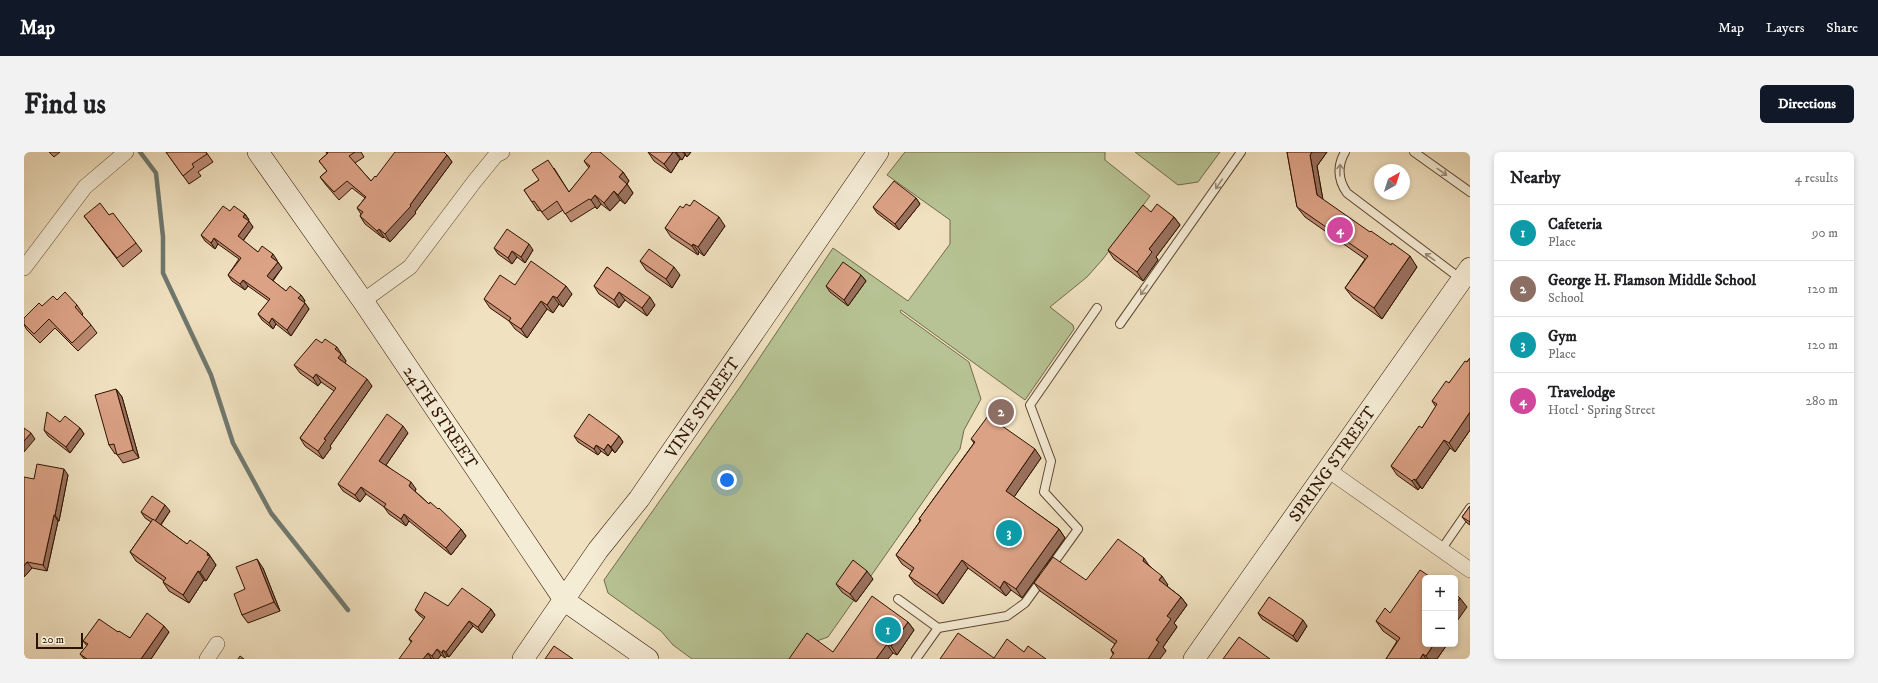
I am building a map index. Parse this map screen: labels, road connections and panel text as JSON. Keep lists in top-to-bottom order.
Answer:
{
  "streets": {
    "main road": ["VINE STREET", "24TH STREET", "SPRING STREET"]
  },
  "crossings": [
    ["VINE STREET", "24TH STREET"]
  ],
  "scale_bar": "20 m",
  "north": "top right",
  "page": {
    "header": "Map",
    "nav": ["Map", "Layers", "Share"],
    "buttons": "Directions",
    "title": "Find us",
    "heading": ["Nearby", "4 results"],
    "list": [
      {
        "mark": "1",
        "name": "Cafeteria",
        "note": "Place",
        "value": "90 m"
      },
      {
        "mark": "2",
        "name": "George H. Flamson Middle School",
        "note": "School",
        "value": "120 m"
      },
      {
        "mark": "3",
        "name": "Gym",
        "note": "Place",
        "value": "120 m"
      },
      {
        "mark": "4",
        "name": "Travelodge",
        "note": "Hotel · Spring Street",
        "value": "280 m"
      }
    ],
    "pins": [
      "4",
      "2",
      "3",
      "1"
    ],
    "map_buttons": ["+", "−"],
    "scale": "20 m"
  }
}
